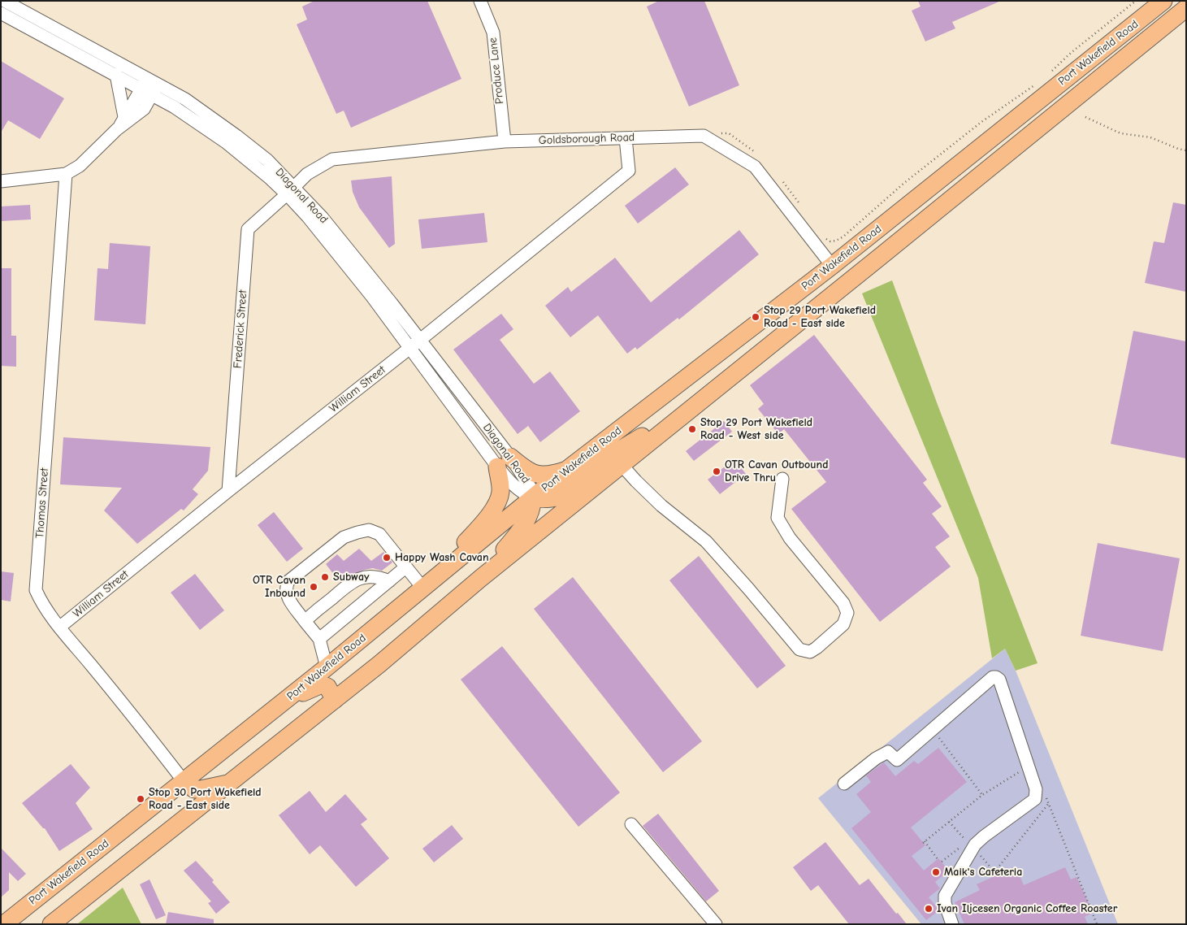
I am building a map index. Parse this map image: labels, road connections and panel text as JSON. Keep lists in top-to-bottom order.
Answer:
{
  "streets": {
    "highway": ["Port Wakefield Road"],
    "street": [
      "Produce Lane",
      "Goldsborough Road",
      "Diagonal Road",
      "Frederick Street",
      "William Street",
      "Thomas Street"
    ]
  },
  "crossings": [
    ["Port Wakefield Road", "Diagonal Road"],
    ["Port Wakefield Road", "Thomas Street"],
    ["Produce Lane", "Goldsborough Road"],
    ["Goldsborough Road", "Diagonal Road"],
    ["Goldsborough Road", "Frederick Street"],
    ["Goldsborough Road", "William Street"],
    ["Diagonal Road", "Frederick Street"],
    ["Diagonal Road", "William Street"],
    ["Frederick Street", "William Street"],
    ["William Street", "Thomas Street"]
  ],
  "places": [
    "Stop 29 Port Wakefield Road - East side",
    "Stop 29 Port Wakefield Road - West side",
    "OTR Cavan Outbound Drive Thru",
    "Happy Wash Cavan",
    "Subway",
    "OTR Cavan Inbound",
    "Stop 30 Port Wakefield Road - East side",
    "Maik's Cafeteria",
    "Ivan Iljcesen Organic Coffee Roaster"
  ]
}
